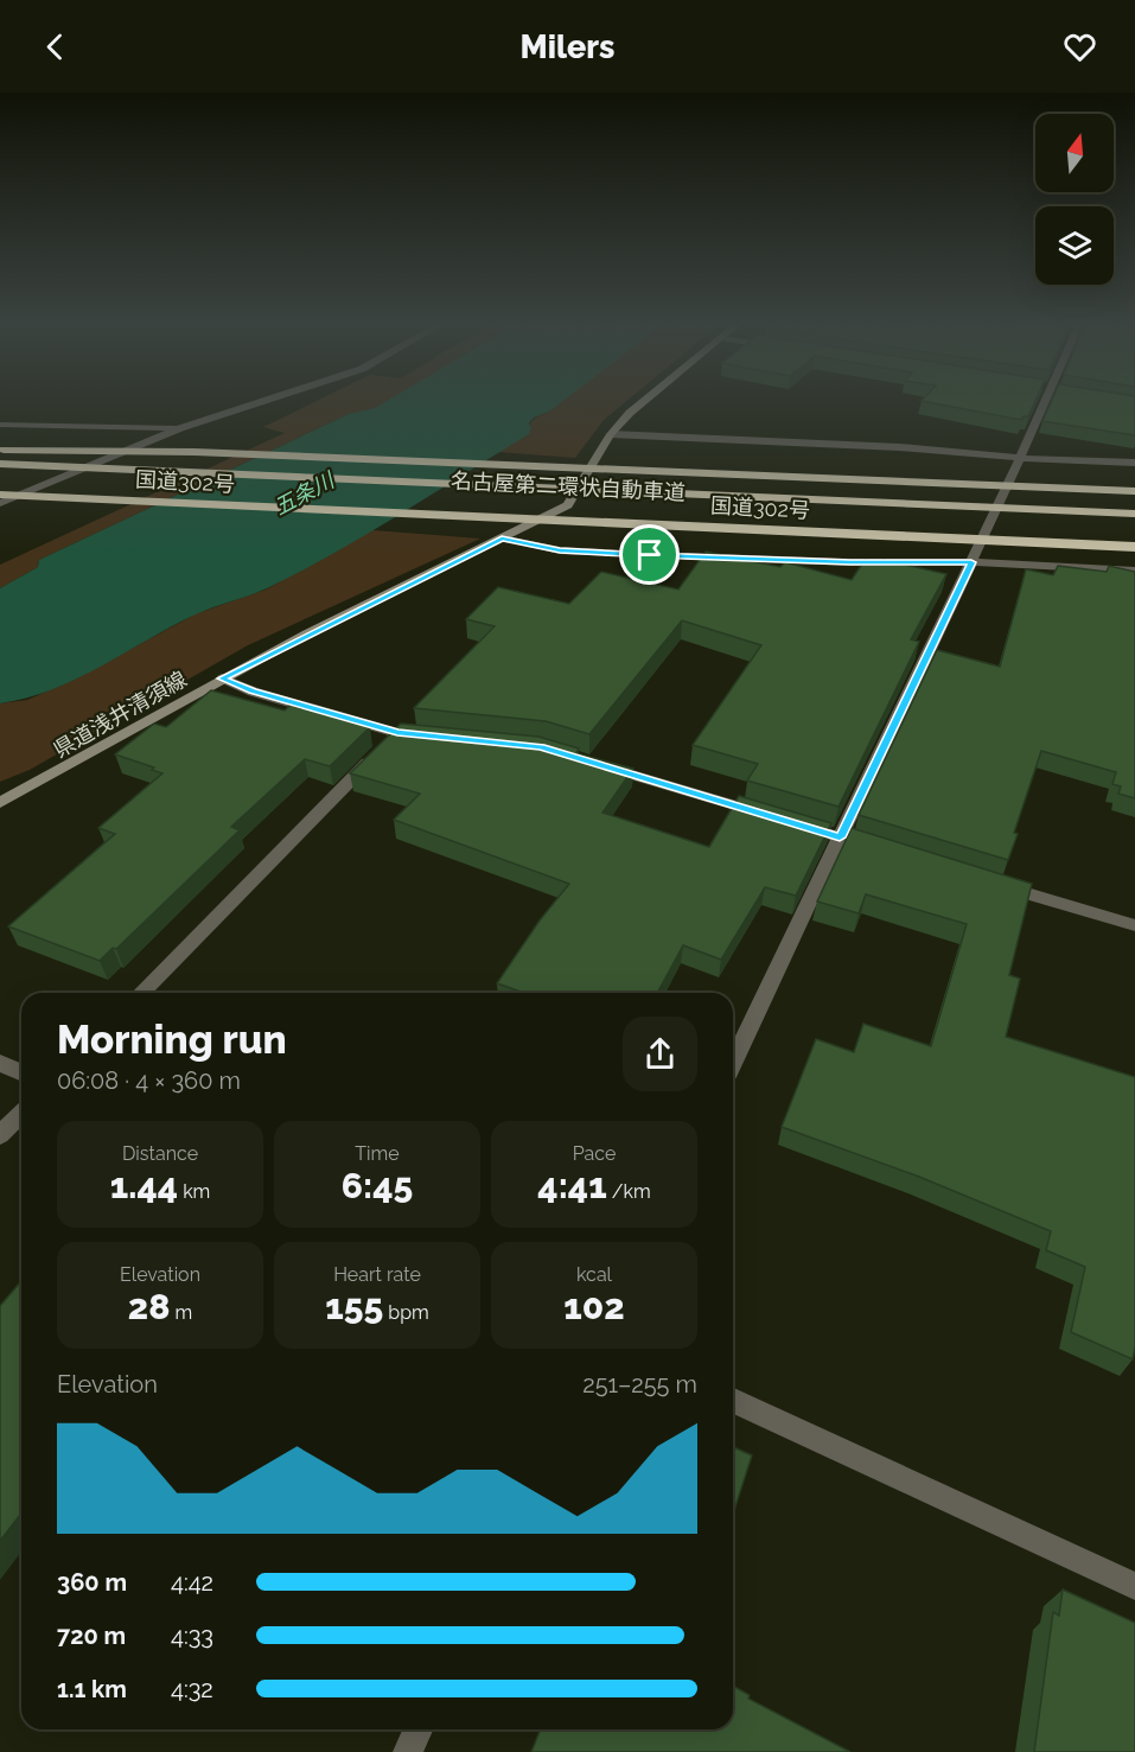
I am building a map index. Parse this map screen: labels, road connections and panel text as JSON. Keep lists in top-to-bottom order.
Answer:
{
  "streets": {
    "highway": ["国道302号", "名古屋第二環状自動車道"],
    "main road": ["県道浅井清須線"]
  },
  "water": ["五条川"],
  "north": "top",
  "page": {
    "header": "Milers",
    "heading": ["Morning run", "06:08 · 4 × 360 m"],
    "stats": [
      ["Distance", "1.44 km"],
      ["Time", "6:45"],
      ["Pace", "4:41 /km"],
      ["Elevation", "28 m"],
      ["Heart rate", "155 bpm"],
      ["kcal", "102"]
    ],
    "chart": ["Elevation", "251–255 m"],
    "list": [
      {
        "name": "360 m",
        "note": "4:42"
      },
      {
        "name": "720 m",
        "note": "4:33"
      },
      {
        "name": "1.1 km",
        "note": "4:32"
      }
    ]
  }
}
